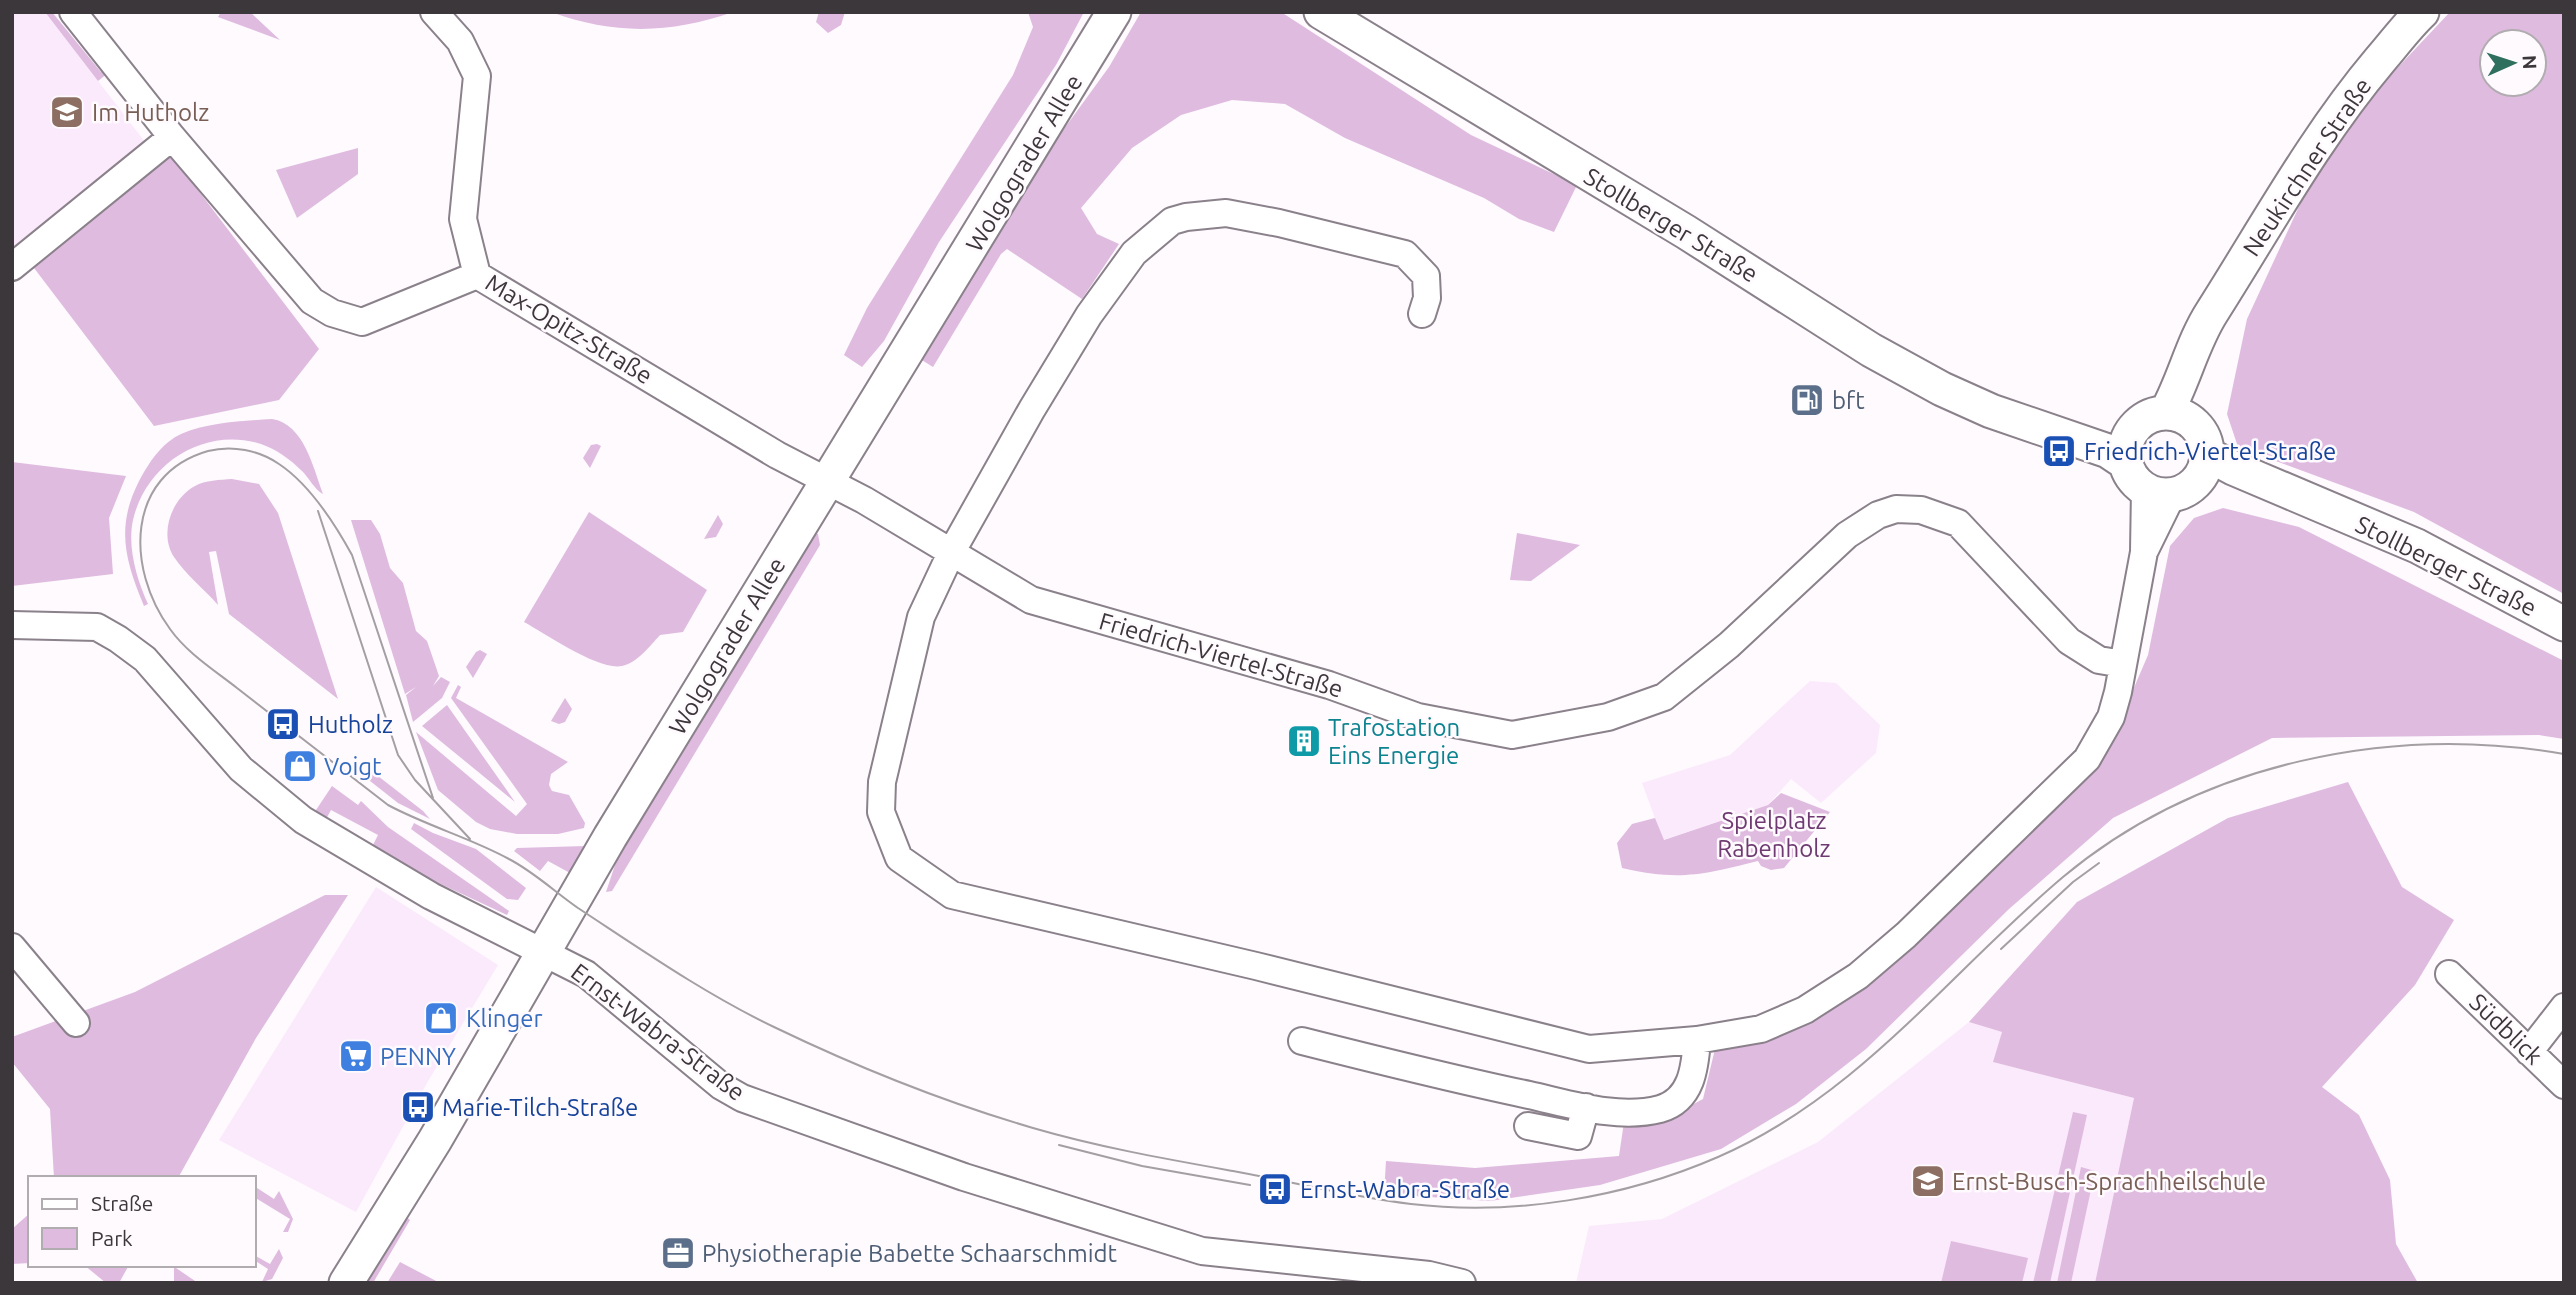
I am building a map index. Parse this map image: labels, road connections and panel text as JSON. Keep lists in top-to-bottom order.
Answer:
{
  "streets": {
    "main road": ["Wolgograder Allee", "Neukirchner Straße", "Stollberger Straße"],
    "street": [
      "Max-Opitz-Straße",
      "Friedrich-Viertel-Straße",
      "Südblick",
      "Ernst-Wabra-Straße"
    ]
  },
  "crossings": [
    ["Wolgograder Allee", "Max-Opitz-Straße"],
    ["Wolgograder Allee", "Friedrich-Viertel-Straße"],
    ["Wolgograder Allee", "Ernst-Wabra-Straße"],
    ["Neukirchner Straße", "Stollberger Straße"],
    ["Max-Opitz-Straße", "Friedrich-Viertel-Straße"]
  ],
  "parks": ["Spielplatz Rabenholz"],
  "places": {
    "school or university": ["Im Hutholz", "Ernst-Busch-Sprachheilschule"],
    "fuel station": ["bft"],
    "bus stop": [
      "Friedrich-Viertel-Straße",
      "Hutholz",
      "Marie-Tilch-Straße",
      "Ernst-Wabra-Straße"
    ],
    "building": ["Trafostation Eins Energie"],
    "shop": ["Voigt", "Klinger"],
    "supermarket": ["PENNY"],
    "office": ["Physiotherapie Babette Schaarschmidt"]
  },
  "legend": ["Straße", "Park"],
  "north": "right"
}
